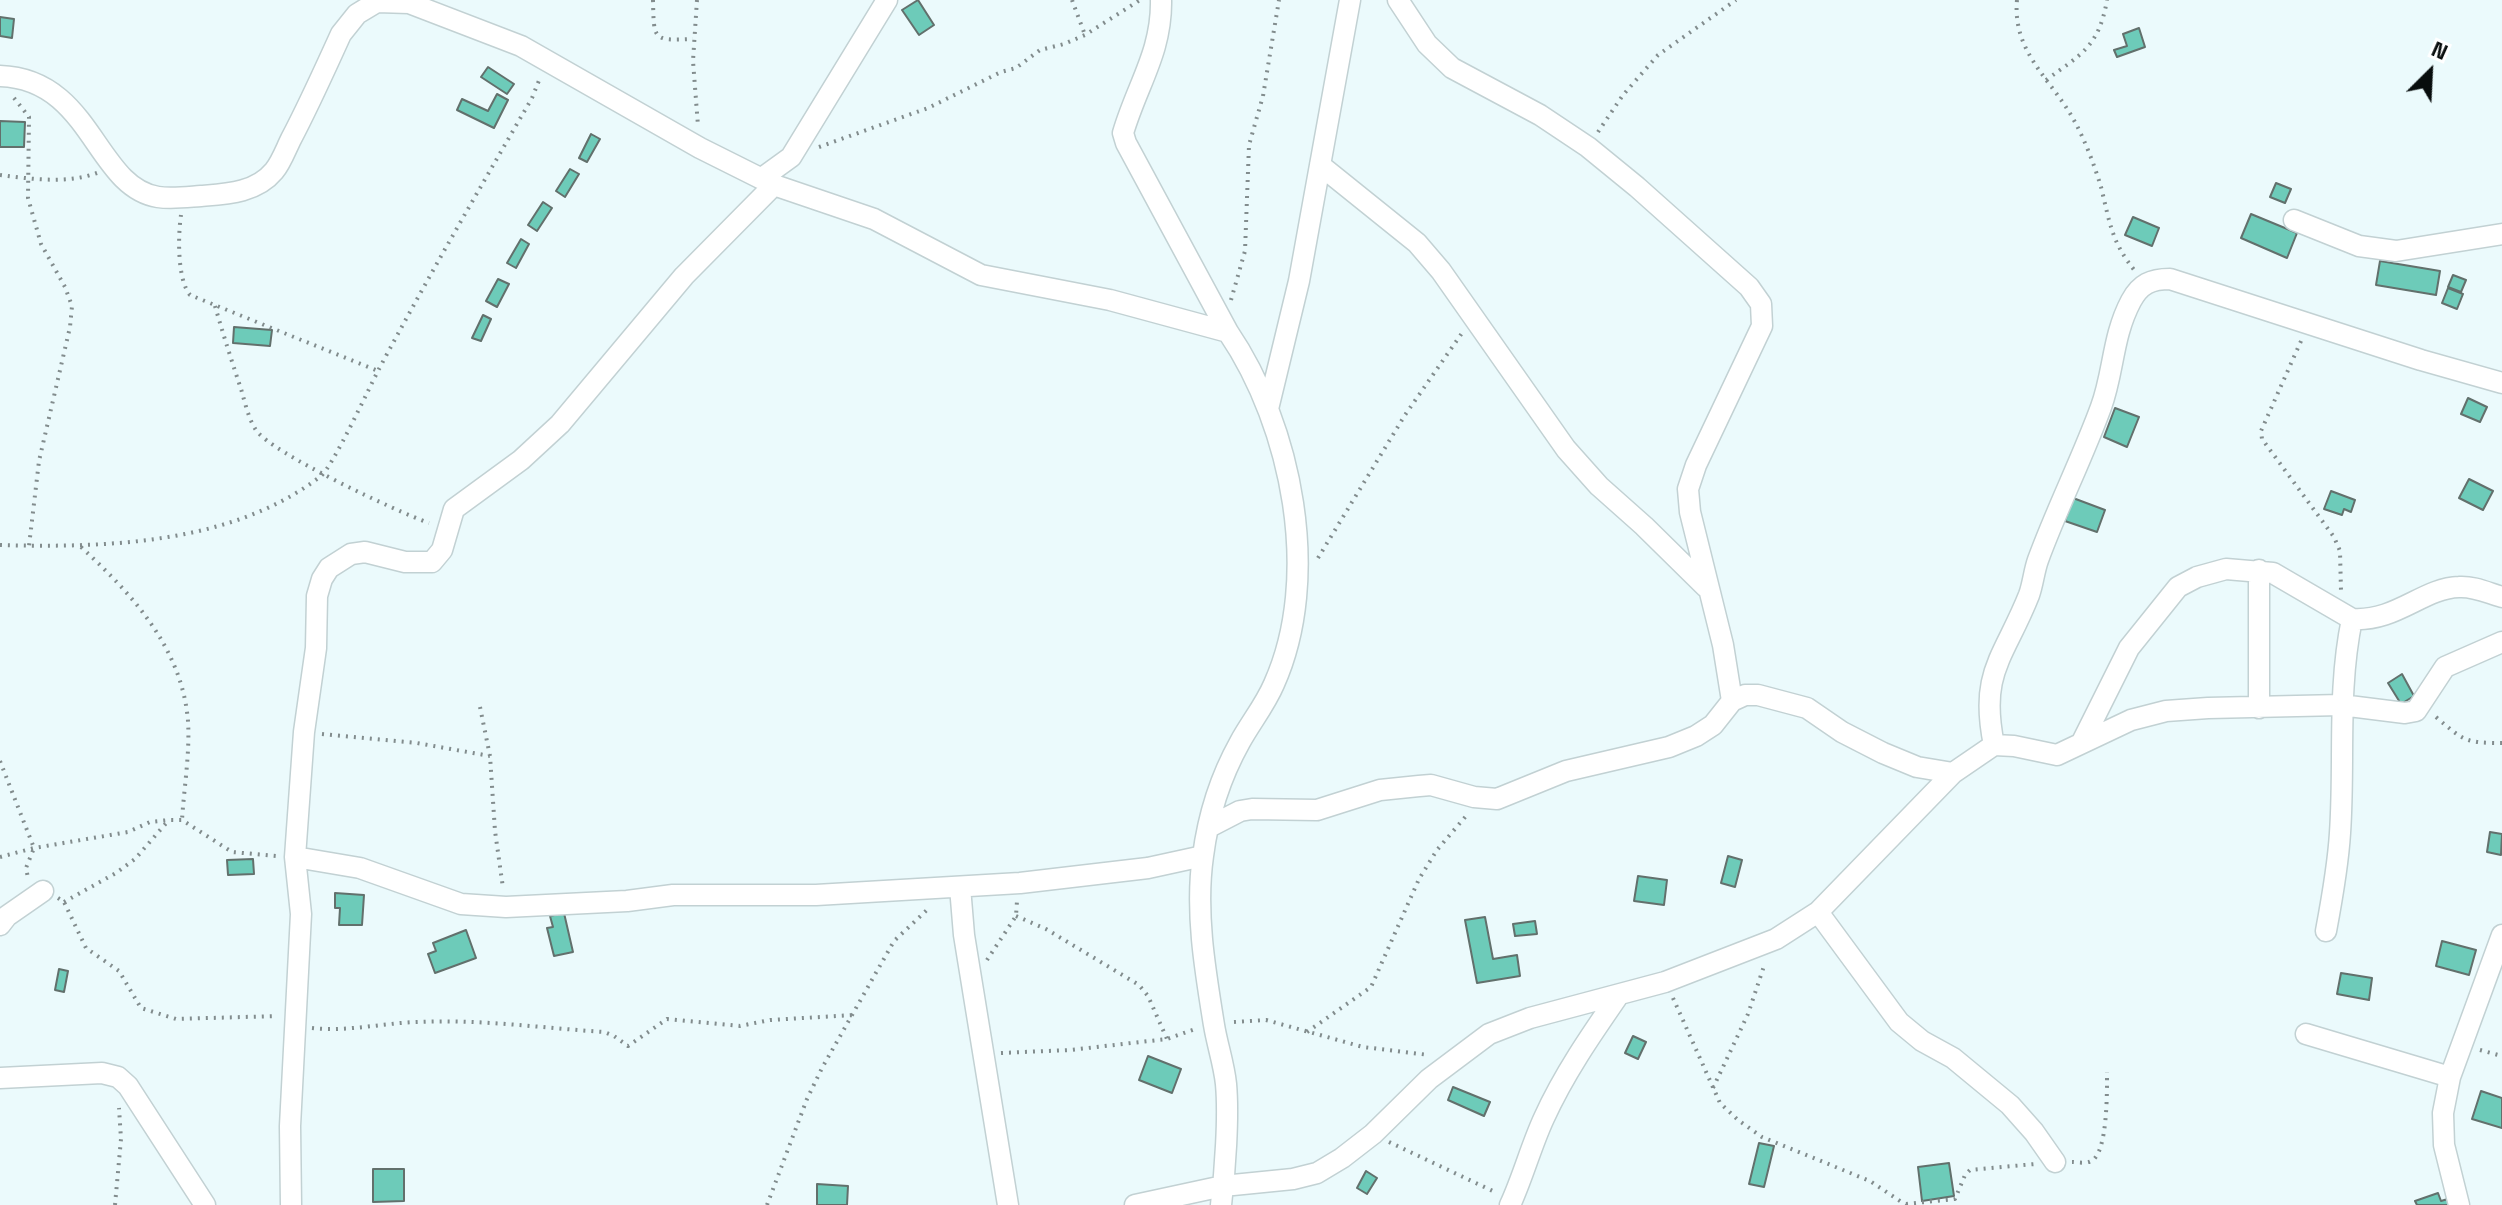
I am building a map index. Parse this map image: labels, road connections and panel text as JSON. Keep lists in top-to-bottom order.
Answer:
{
  "north": "top right"
}
